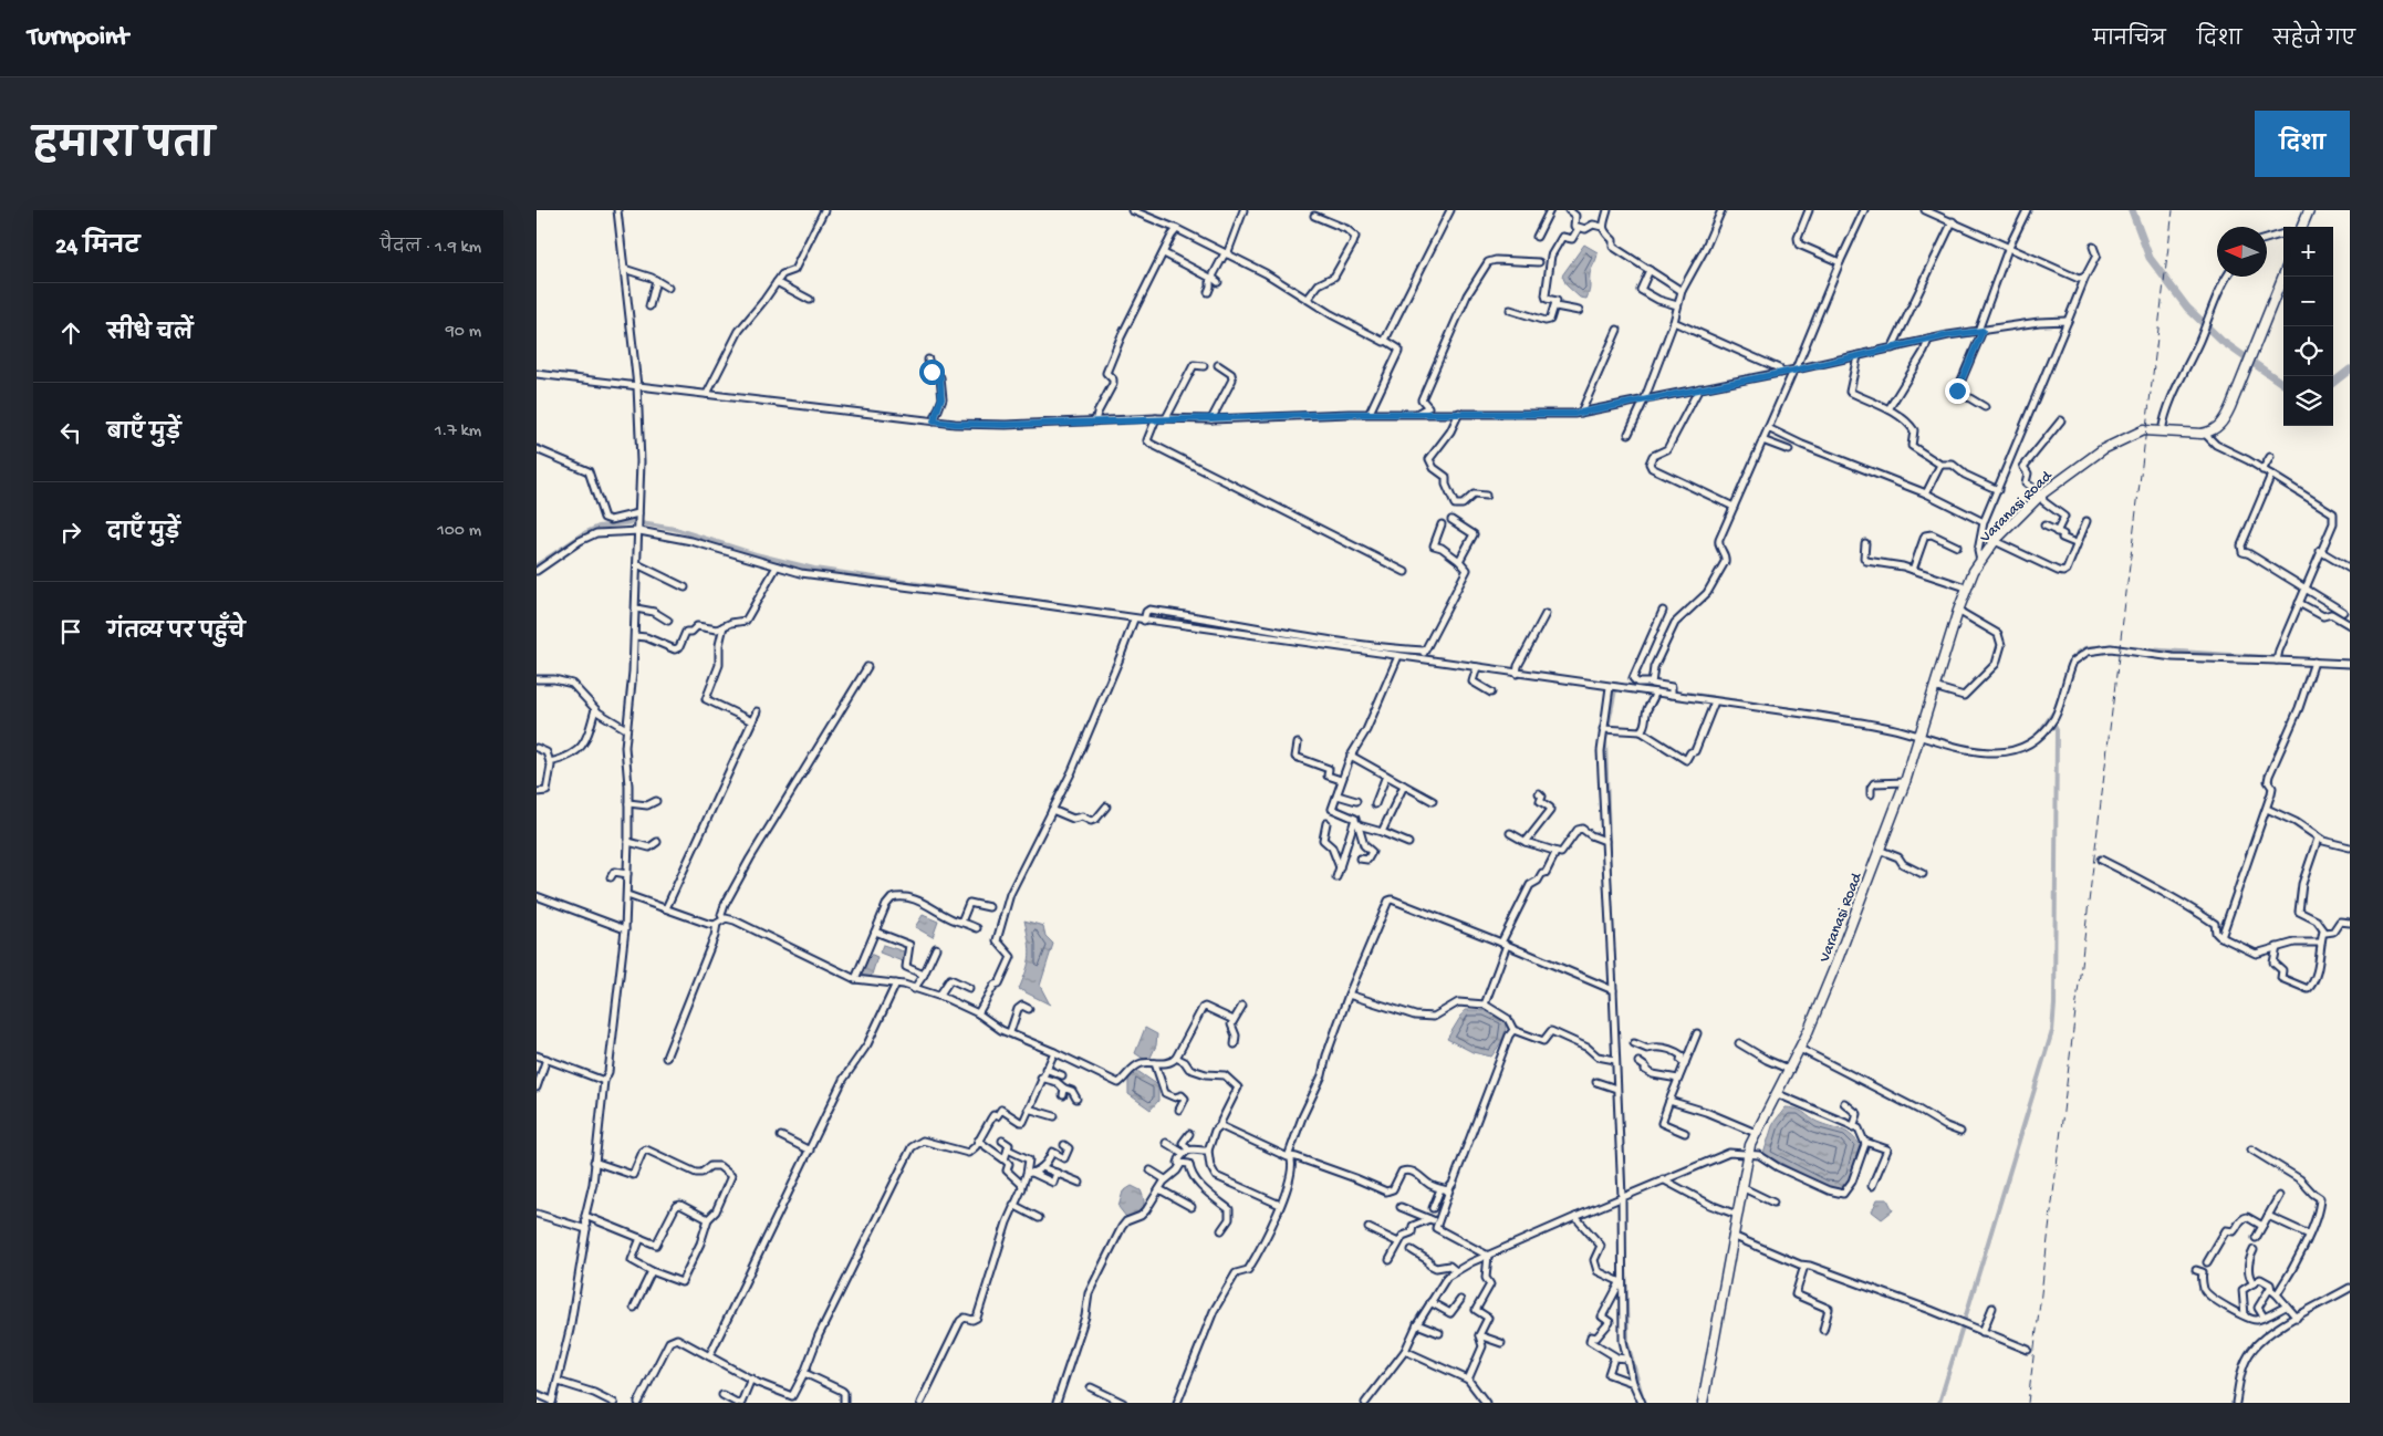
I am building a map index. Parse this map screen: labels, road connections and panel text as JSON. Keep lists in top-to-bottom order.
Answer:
{
  "streets": {
    "highway": ["Varanasi Road"]
  },
  "north": "left",
  "page": {
    "header": "Turnpoint",
    "nav": ["मानचित्र", "दिशा", "सहेजे गए"],
    "title": "हमारा पता",
    "buttons": "दिशा",
    "heading": ["24 मिनट", "पैदल · 1.9 km"],
    "map_buttons": ["+", "−"],
    "list": [
      ["सीधे चलें", "90 m"],
      ["बाएँ मुड़ें", "1.7 km"],
      ["दाएँ मुड़ें", "100 m"],
      "गंतव्य पर पहुँचे"
    ]
  }
}
